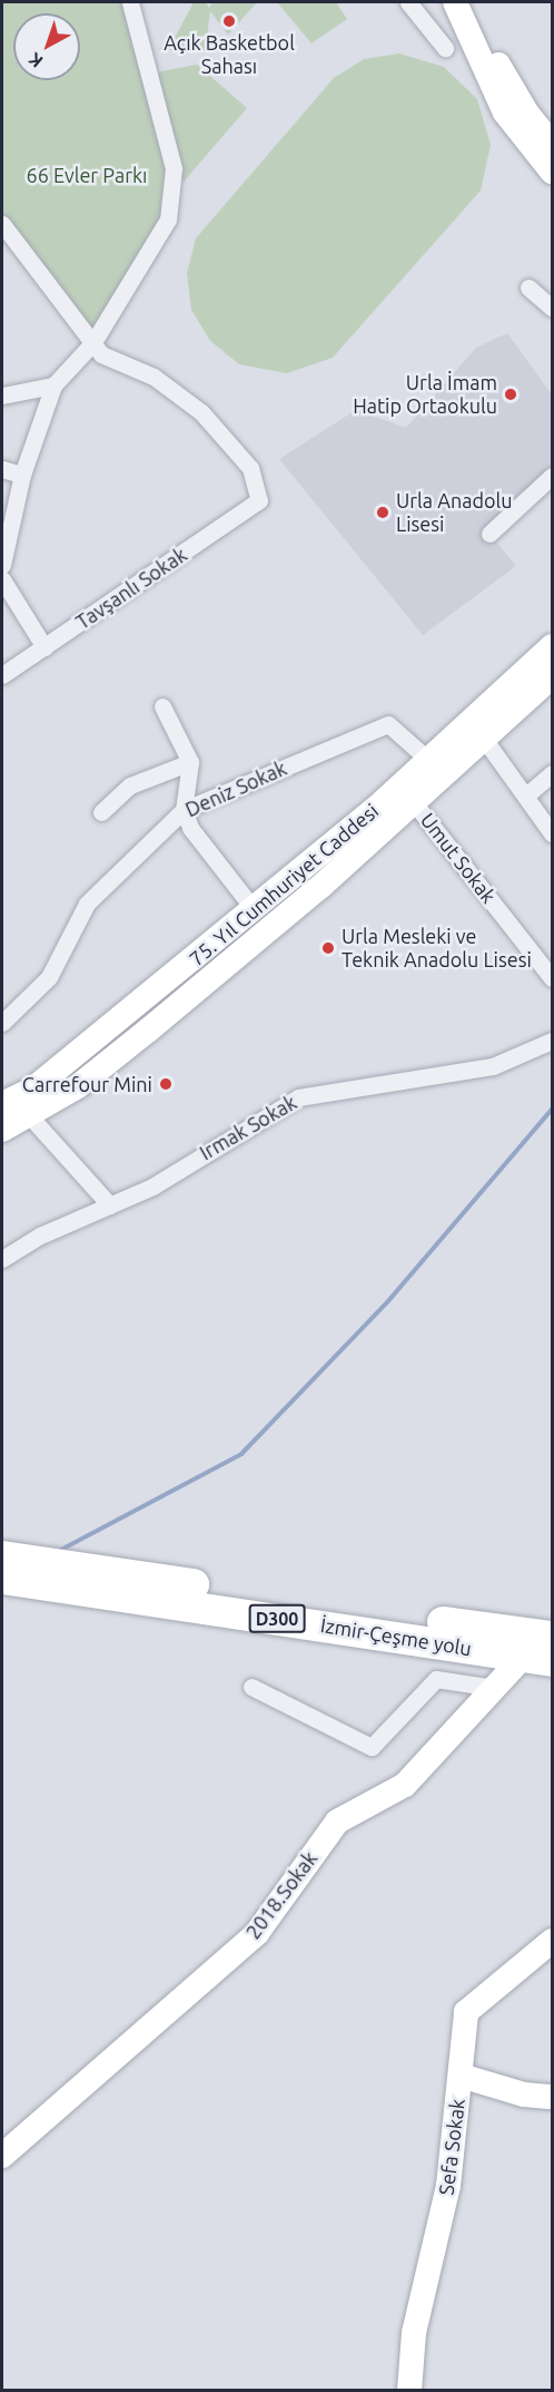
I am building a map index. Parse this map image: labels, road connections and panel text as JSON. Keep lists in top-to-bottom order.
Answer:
{
  "streets": {
    "highway": ["D300", "İzmir-Çeşme yolu"],
    "street": [
      "Tavşanlı Sokak",
      "Deniz Sokak",
      "Umut Sokak",
      "75. Yıl Cumhuriyet Caddesi",
      "Irmak Sokak",
      "2018.Sokak",
      "Sefa Sokak"
    ]
  },
  "crossings": [
    ["Deniz Sokak", "75. Yıl Cumhuriyet Caddesi"],
    ["Umut Sokak", "75. Yıl Cumhuriyet Caddesi"],
    ["İzmir-Çeşme yolu", "2018.Sokak"]
  ],
  "parks": ["66 Evler Parkı"],
  "places": [
    "Açık Basketbol Sahası",
    "Urla İmam Hatip Ortaokulu",
    "Urla Anadolu Lisesi",
    "Urla Mesleki ve Teknik Anadolu Lisesi",
    "Carrefour Mini"
  ],
  "north": "bottom left"
}
